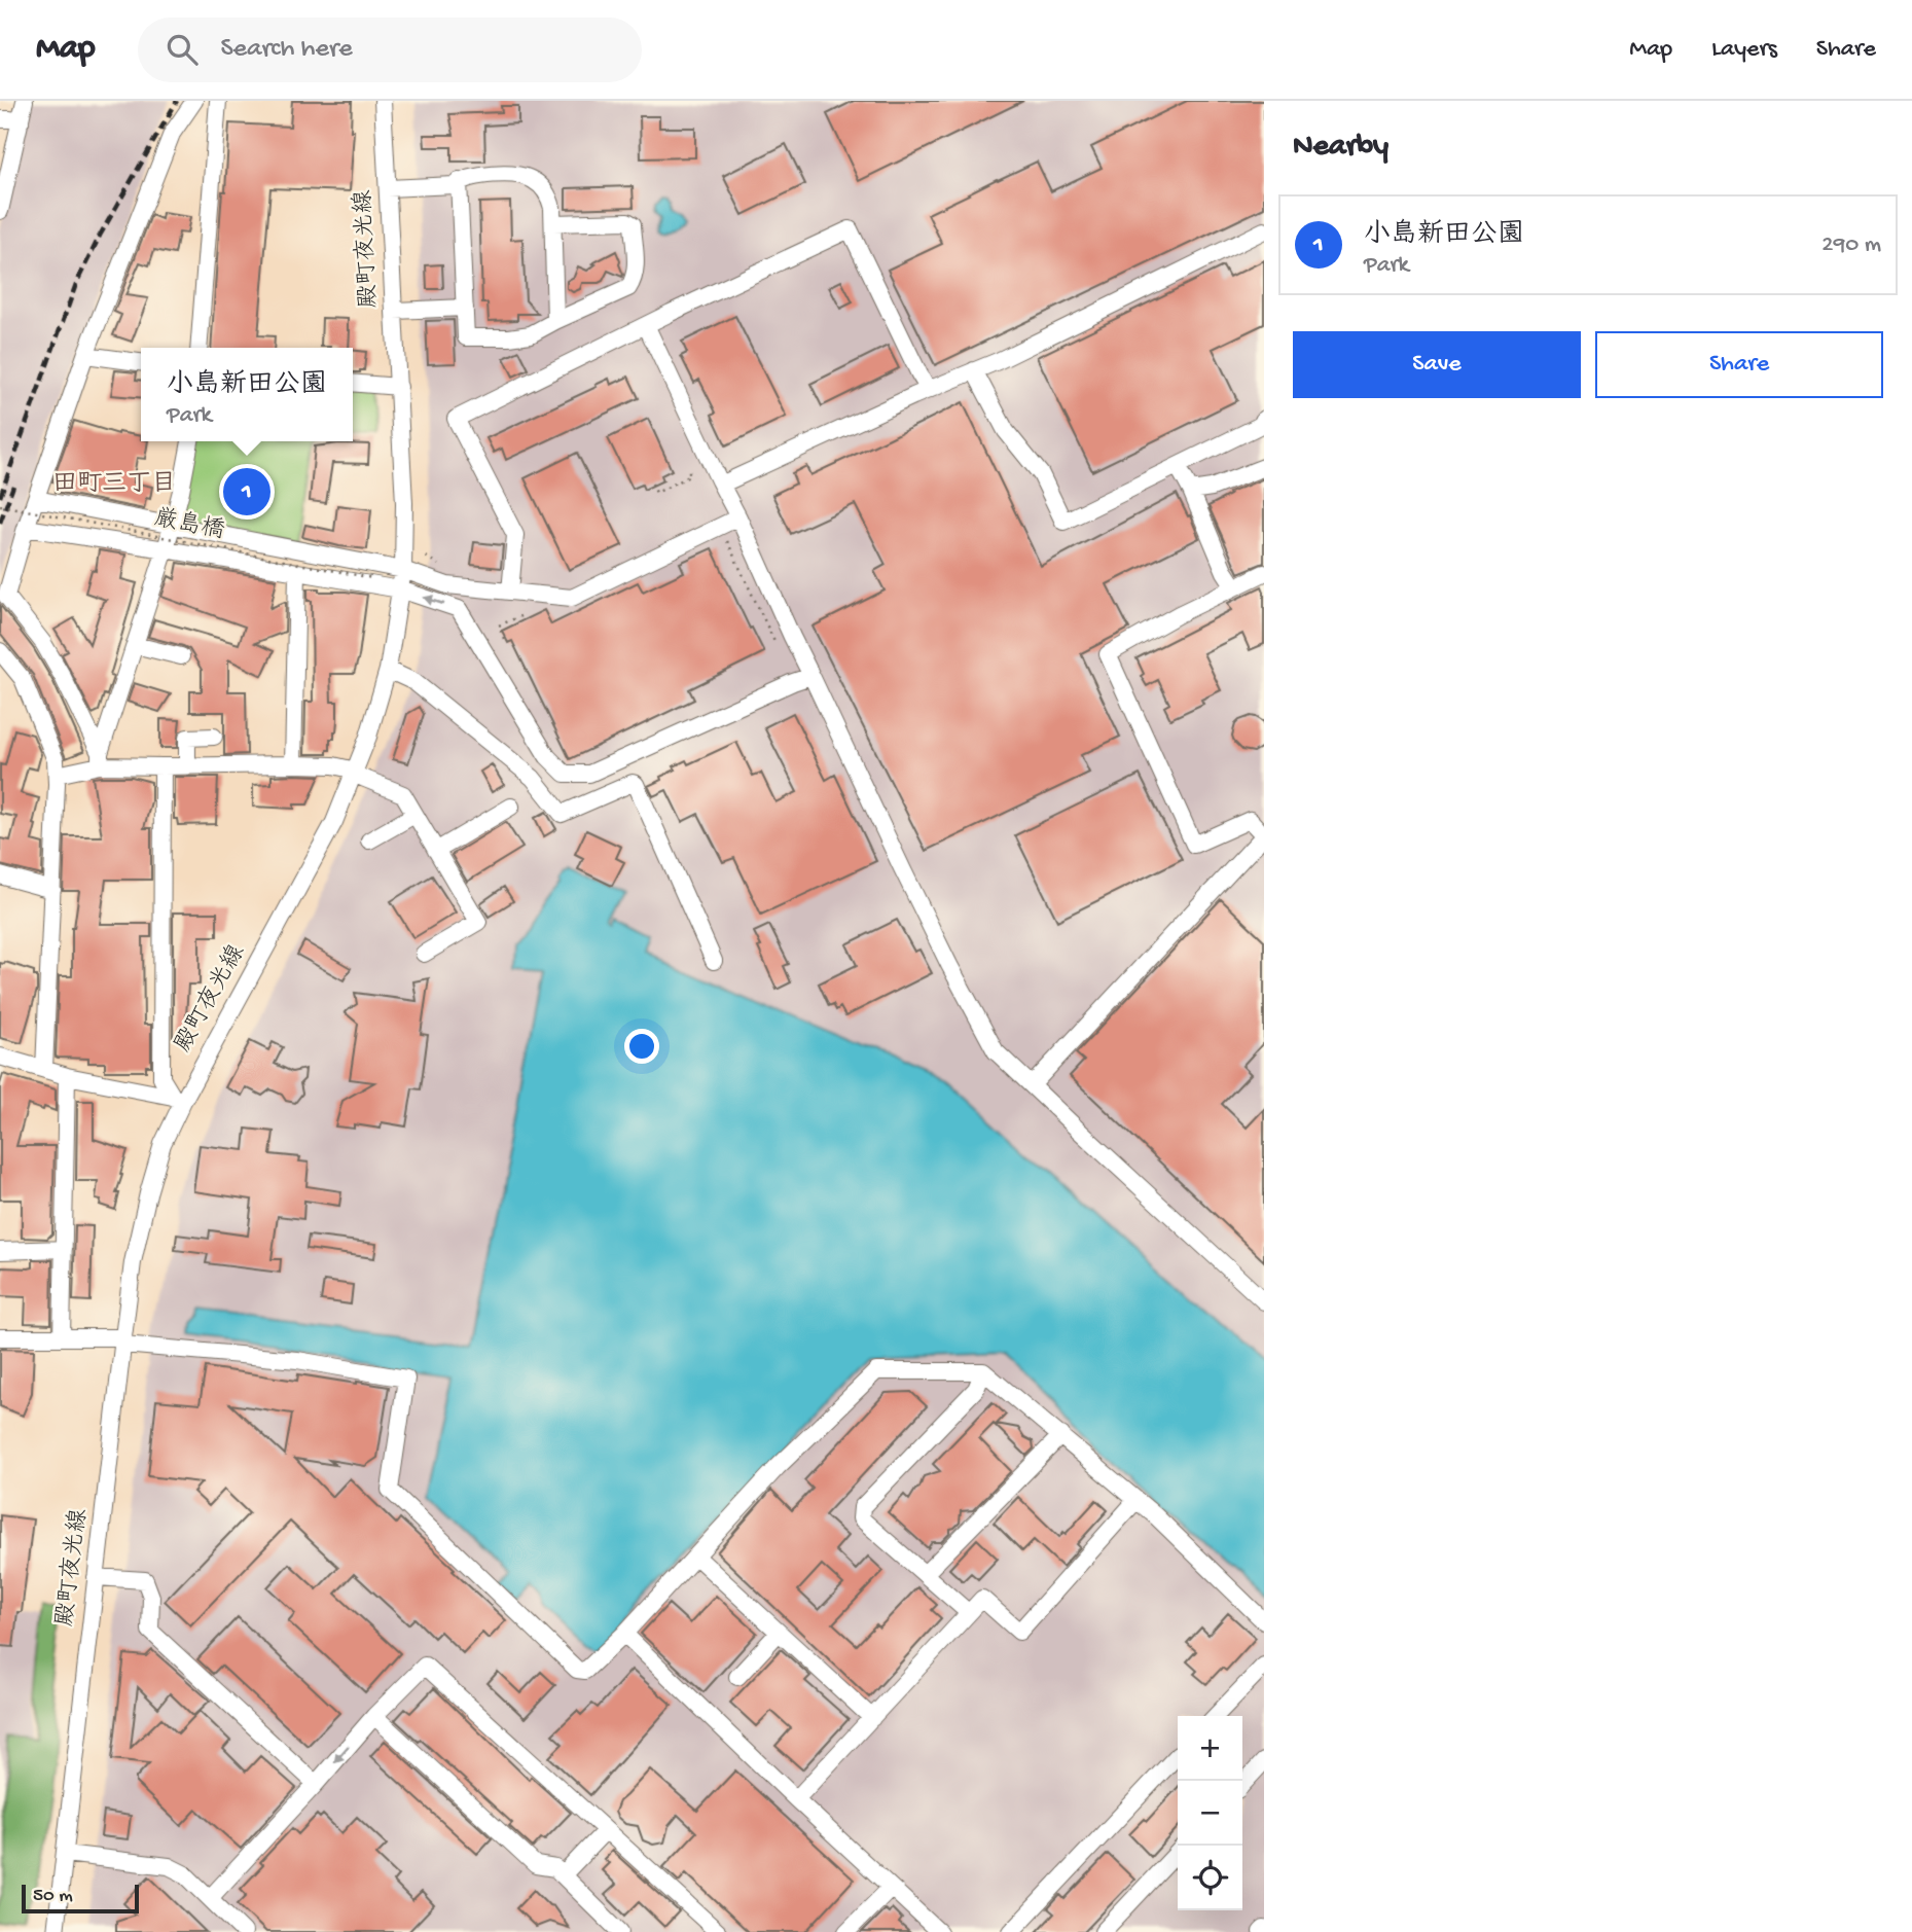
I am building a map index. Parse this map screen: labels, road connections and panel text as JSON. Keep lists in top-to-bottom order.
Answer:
{
  "streets": {
    "street": ["殿町夜光線"],
    "path": ["厳島橋"]
  },
  "districts": ["田町三丁目"],
  "scale_bar": "50 m",
  "page": {
    "header": "Map",
    "search": "Search here",
    "nav": ["Map", "Layers", "Share"],
    "heading": "Nearby",
    "list": [
      {
        "mark": "1",
        "name": "小島新田公園",
        "note": "Park",
        "value": "290 m"
      }
    ],
    "buttons": ["Save", "Share"],
    "popup": ["小島新田公園", "Park"],
    "pins": "1",
    "map_buttons": ["+", "−"],
    "scale": "50 m"
  }
}
